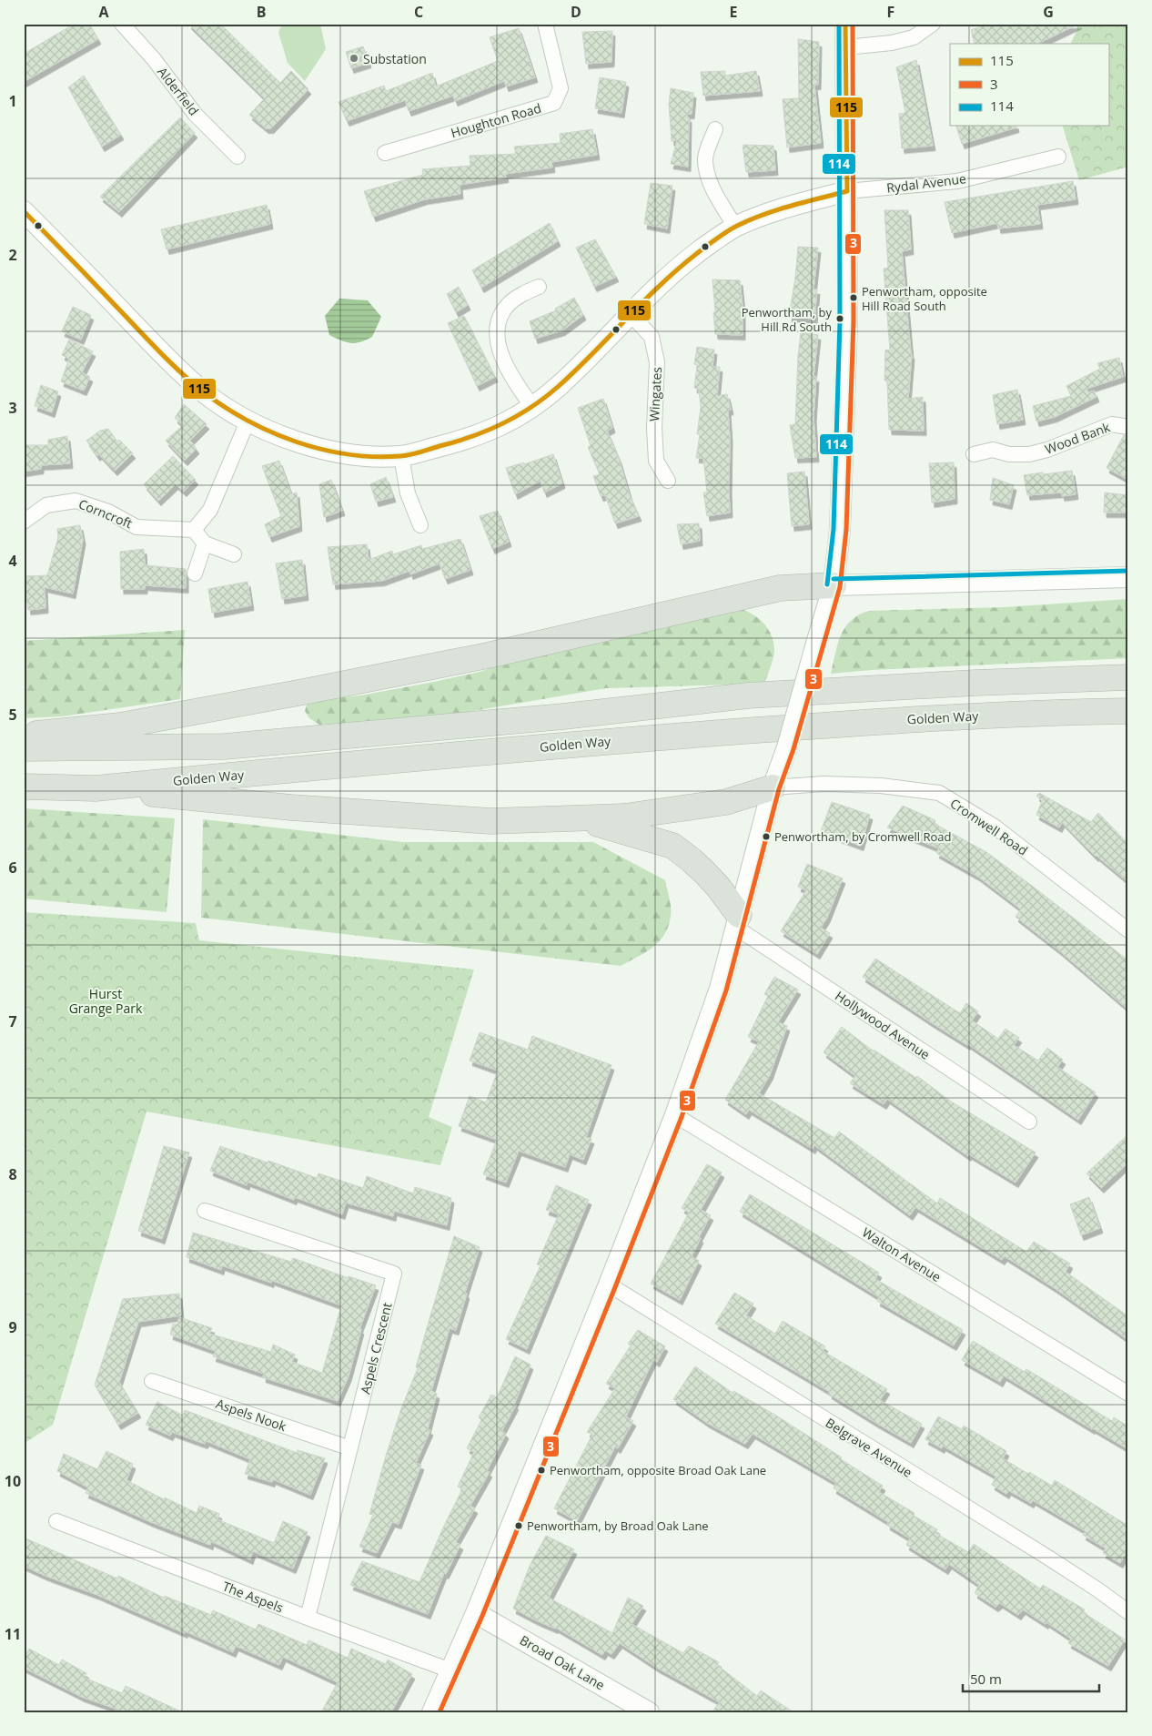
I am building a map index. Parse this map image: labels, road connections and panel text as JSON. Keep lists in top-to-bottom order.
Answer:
{
  "streets": {
    "highway": ["Golden Way"],
    "street": [
      "Alderfield",
      "Houghton Road",
      "Rydal Avenue",
      "Wingates",
      "Wood Bank",
      "Corncroft",
      "Cromwell Road",
      "Hollywood Avenue",
      "Walton Avenue",
      "Aspels Crescent",
      "Aspels Nook",
      "Belgrave Avenue",
      "The Aspels",
      "Broad Oak Lane"
    ]
  },
  "crossings": [
    ["Aspels Crescent", "Aspels Nook"],
    ["Aspels Crescent", "The Aspels"]
  ],
  "parks": ["Hurst Grange Park"],
  "places": [
    "Substation",
    "Penwortham, opposite Hill Road South",
    "Penwortham, by Hill Rd South",
    "Penwortham, by Cromwell Road",
    "Penwortham, opposite Broad Oak Lane",
    "Penwortham, by Broad Oak Lane"
  ],
  "lines": ["transit line 115", "transit line 3", "transit line 114"],
  "legend": ["115", "3", "114"],
  "scale_bar": "50 m",
  "grid": {
    "columns": [
      "A",
      "B",
      "C",
      "D",
      "E",
      "F",
      "G"
    ],
    "rows": [
      "1",
      "2",
      "3",
      "4",
      "5",
      "6",
      "7",
      "8",
      "9",
      "10",
      "11"
    ]
  }
}
